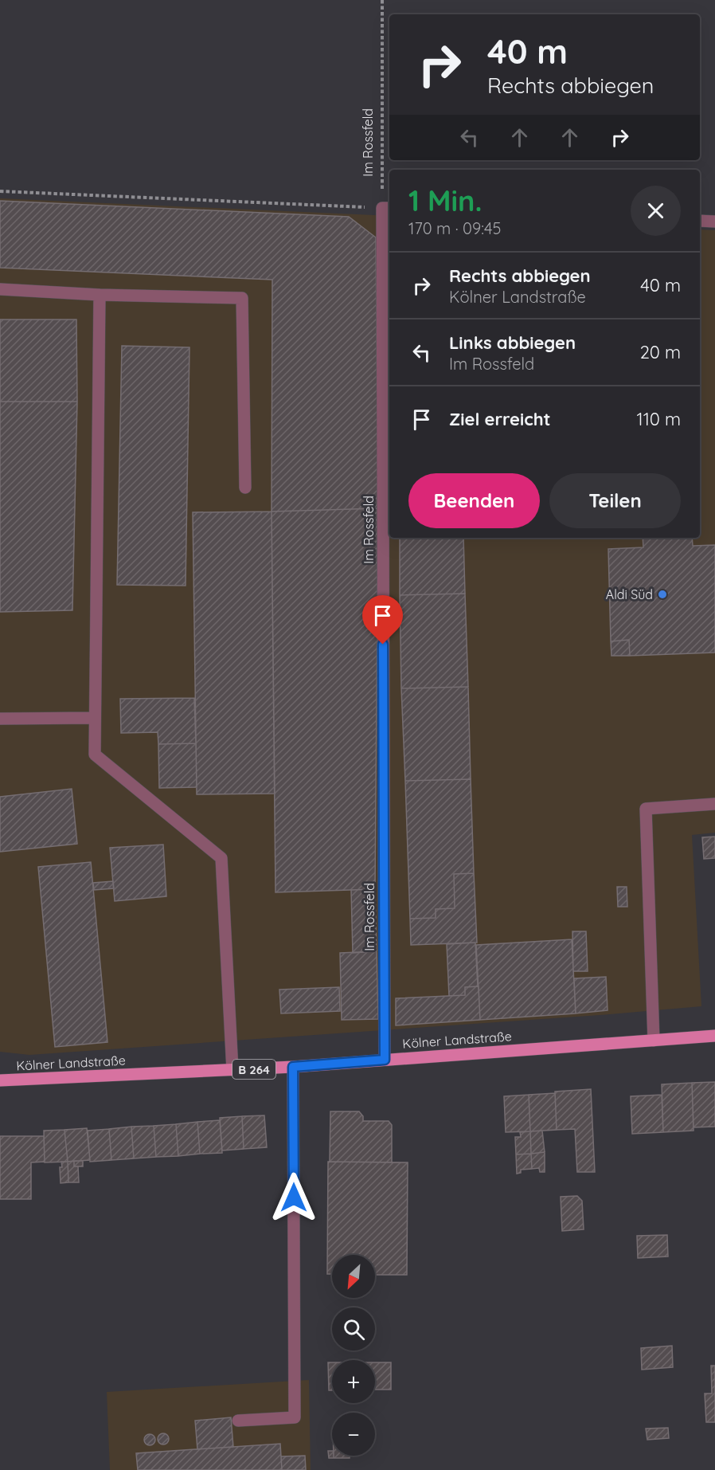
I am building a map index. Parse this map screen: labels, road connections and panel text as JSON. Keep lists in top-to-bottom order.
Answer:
{
  "streets": {
    "main road": ["Kölner Landstraße", "B 264"],
    "street": ["Im Rossfeld"]
  },
  "crossings": [
    ["Im Rossfeld", "Kölner Landstraße"]
  ],
  "places": ["Aldi Süd"],
  "north": "bottom left",
  "page": {
    "turn": ["40 m", "Rechts abbiegen"],
    "heading": ["1 Min.", "170 m · 09:45"],
    "list": [
      {
        "name": "Rechts abbiegen",
        "note": "Kölner Landstraße",
        "value": "40 m"
      },
      {
        "name": "Links abbiegen",
        "note": "Im Rossfeld",
        "value": "20 m"
      },
      {
        "name": "Ziel erreicht",
        "value": "110 m"
      }
    ],
    "buttons": ["Beenden", "Teilen"],
    "map_buttons": ["+", "−"]
  }
}
